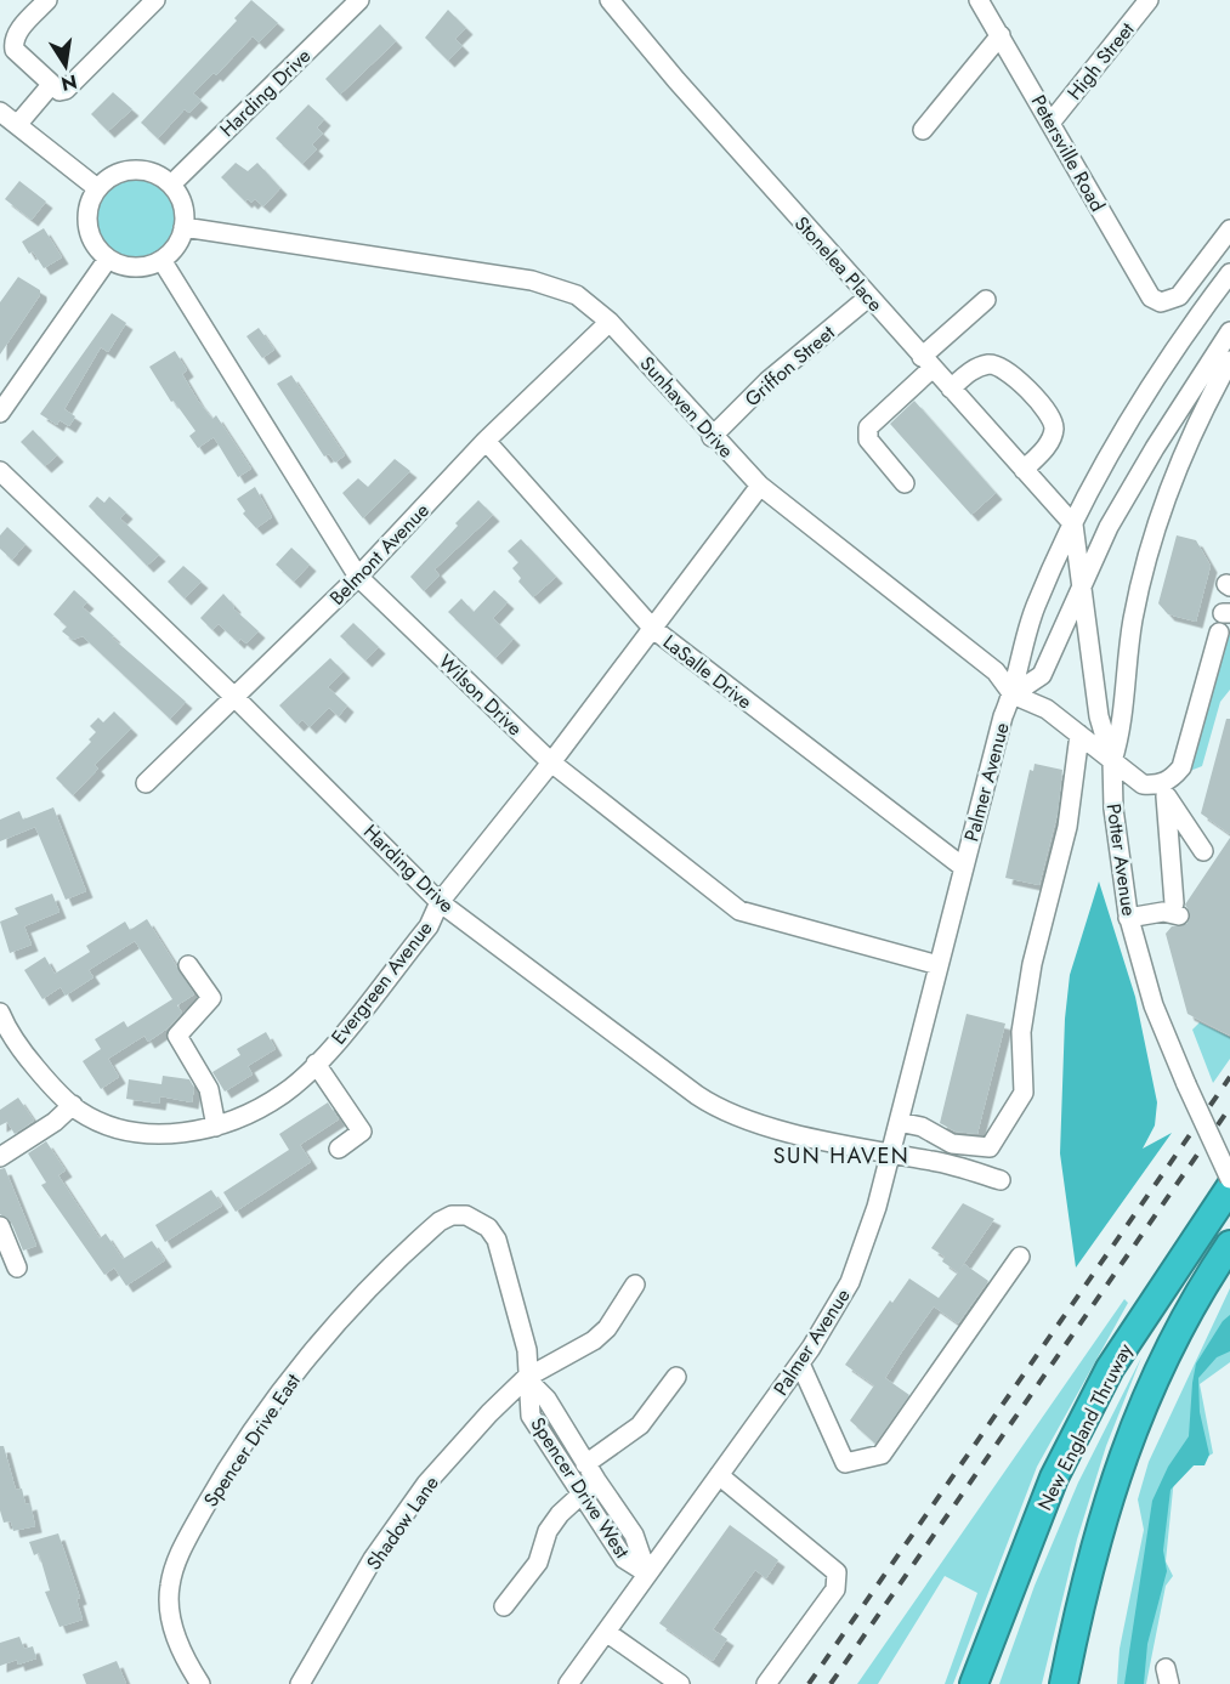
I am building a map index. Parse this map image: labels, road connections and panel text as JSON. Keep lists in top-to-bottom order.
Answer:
{
  "streets": {
    "highway": ["New England Thruway"],
    "street": [
      "High Street",
      "Harding Drive",
      "Petersville Road",
      "Stonelea Place",
      "Griffon Street",
      "Sunhaven Drive",
      "Belmont Avenue",
      "LaSalle Drive",
      "Wilson Drive",
      "Palmer Avenue",
      "Potter Avenue",
      "Evergreen Avenue",
      "Spencer Drive East",
      "Spencer Drive West",
      "Shadow Lane"
    ]
  },
  "crossings": [
    ["High Street", "Petersville Road"],
    ["Harding Drive", "Sunhaven Drive"],
    ["Harding Drive", "Belmont Avenue"],
    ["Harding Drive", "Wilson Drive"],
    ["Harding Drive", "Palmer Avenue"],
    ["Harding Drive", "Evergreen Avenue"],
    ["Stonelea Place", "Griffon Street"],
    ["Stonelea Place", "Palmer Avenue"],
    ["Stonelea Place", "Potter Avenue"],
    ["Griffon Street", "Sunhaven Drive"],
    ["Sunhaven Drive", "Belmont Avenue"],
    ["Sunhaven Drive", "Wilson Drive"],
    ["Sunhaven Drive", "Palmer Avenue"],
    ["Sunhaven Drive", "Potter Avenue"],
    ["Sunhaven Drive", "Evergreen Avenue"],
    ["Belmont Avenue", "LaSalle Drive"],
    ["Belmont Avenue", "Wilson Drive"],
    ["LaSalle Drive", "Palmer Avenue"],
    ["LaSalle Drive", "Evergreen Avenue"],
    ["Wilson Drive", "Palmer Avenue"],
    ["Wilson Drive", "Evergreen Avenue"],
    ["Palmer Avenue", "Potter Avenue"],
    ["Palmer Avenue", "Spencer Drive West"],
    ["Spencer Drive East", "Spencer Drive West"],
    ["Spencer Drive West", "Shadow Lane"]
  ],
  "districts": ["SUN HAVEN"],
  "north": "bottom"
}
